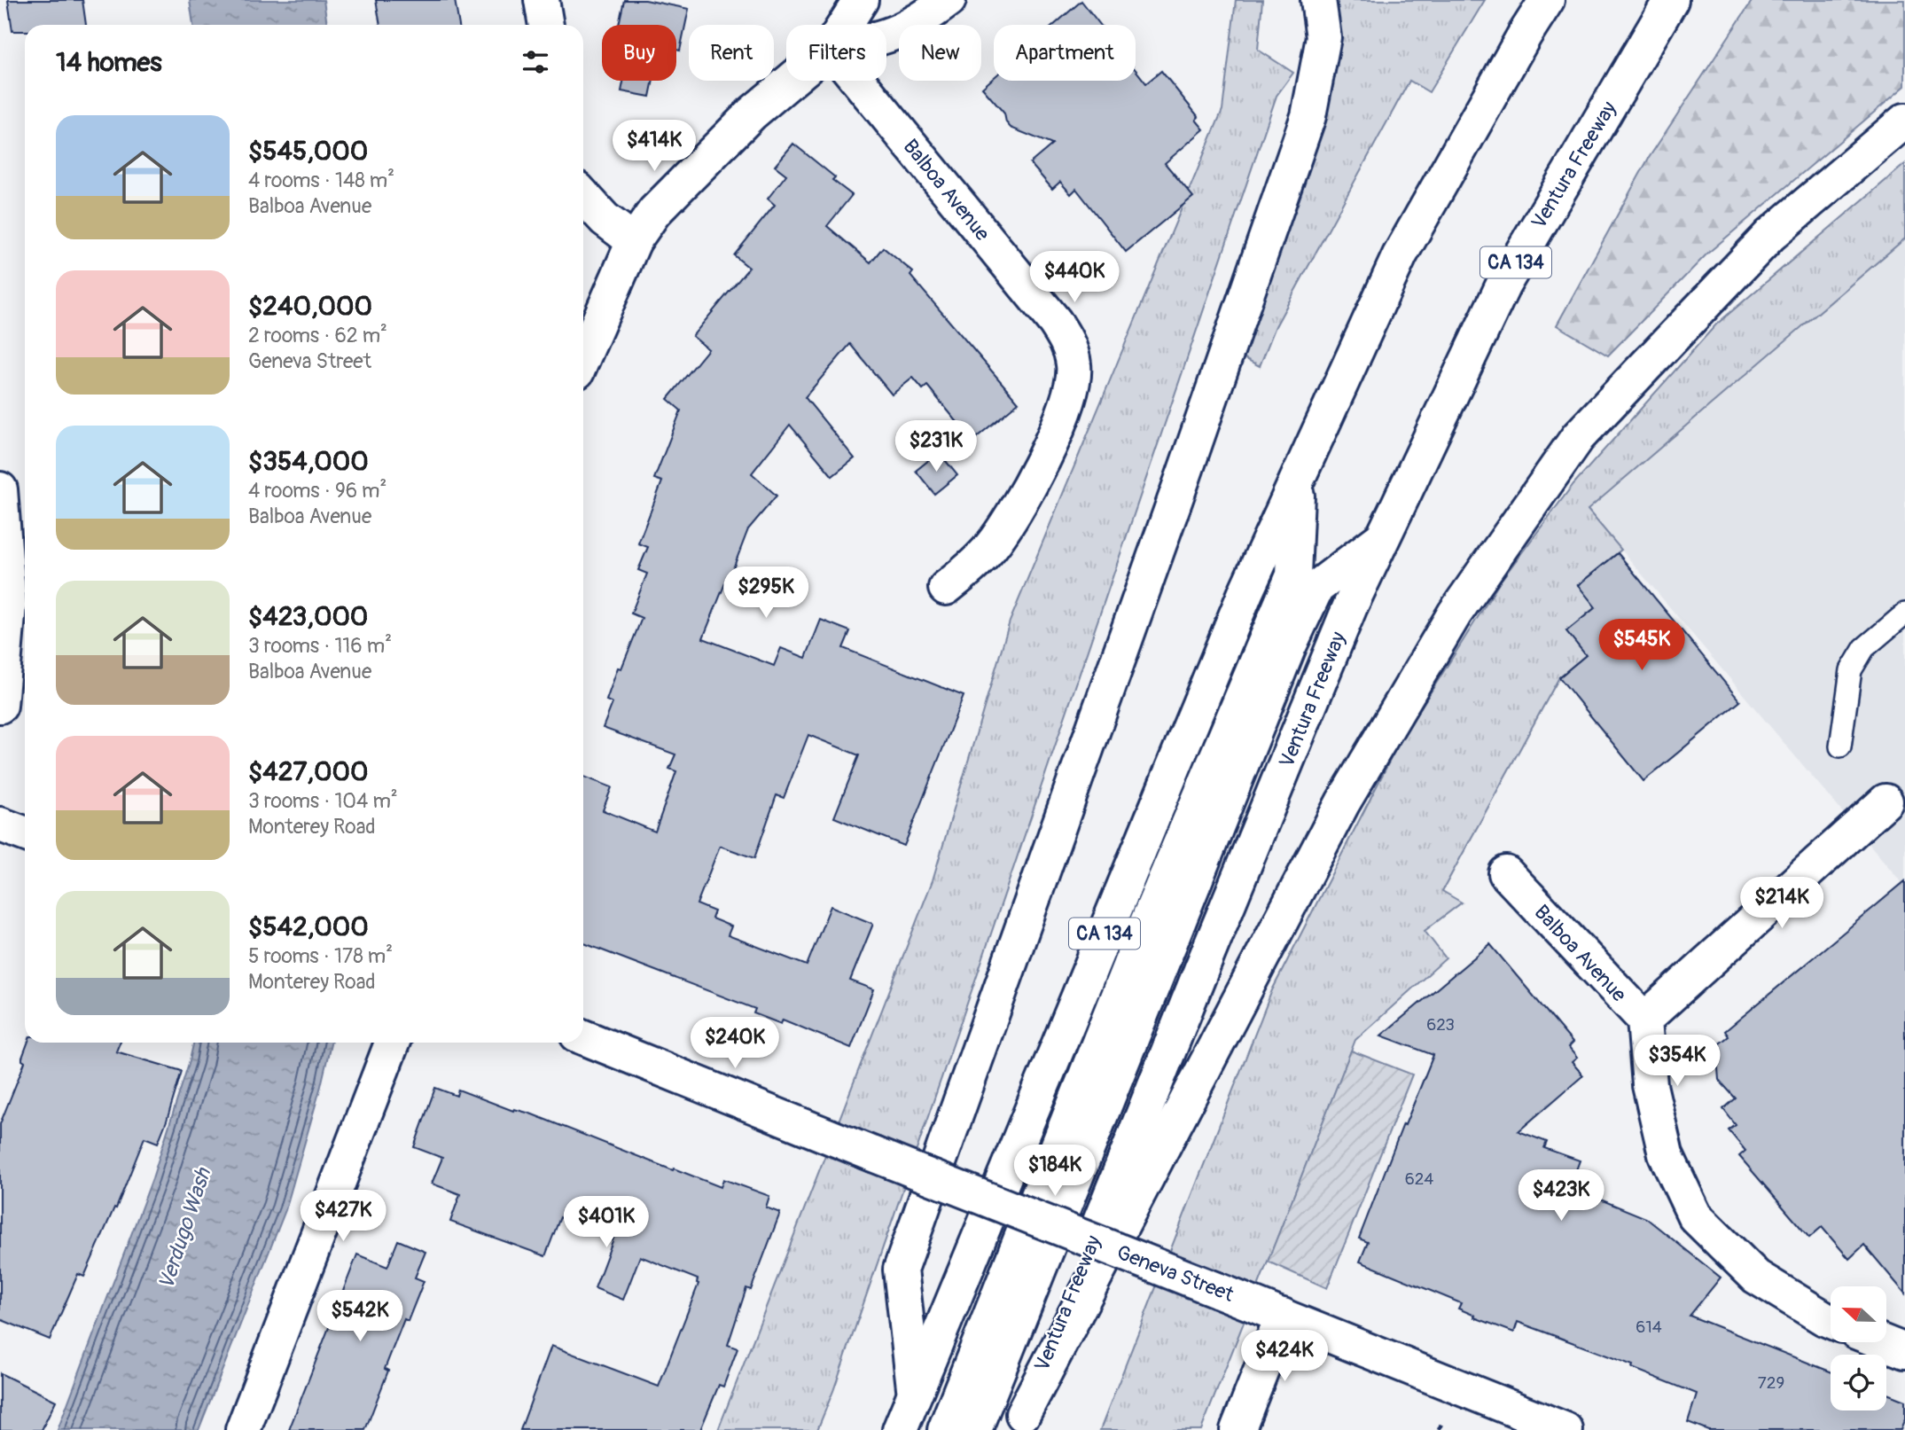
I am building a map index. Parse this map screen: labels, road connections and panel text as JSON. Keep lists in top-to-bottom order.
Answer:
{
  "streets": {
    "main road": [
      "Ventura Freeway",
      "Balboa Avenue",
      "CA 134",
      "Geneva Street"
    ]
  },
  "water": ["Verdugo Wash"],
  "house_numbers": [
    "623",
    "624",
    "614",
    "729"
  ],
  "north": "left",
  "page": {
    "chip": [
      "Buy",
      "Rent",
      "Filters",
      "New",
      "Apartment"
    ],
    "heading": "14 homes",
    "list": [
      {
        "name": "$545,000",
        "note": "4 rooms · 148 m² · Balboa Avenue"
      },
      {
        "name": "$240,000",
        "note": "2 rooms · 62 m² · Geneva Street"
      },
      {
        "name": "$354,000",
        "note": "4 rooms · 96 m² · Balboa Avenue"
      },
      {
        "name": "$423,000",
        "note": "3 rooms · 116 m² · Balboa Avenue"
      },
      {
        "name": "$427,000",
        "note": "3 rooms · 104 m² · Monterey Road"
      },
      {
        "name": "$542,000",
        "note": "5 rooms · 178 m² · Monterey Road"
      }
    ],
    "price": [
      "$414K",
      "$440K",
      "$231K",
      "$295K",
      "$545K",
      "$214K",
      "$240K",
      "$354K",
      "$184K",
      "$423K",
      "$427K",
      "$401K",
      "$542K",
      "$424K"
    ]
  }
}
